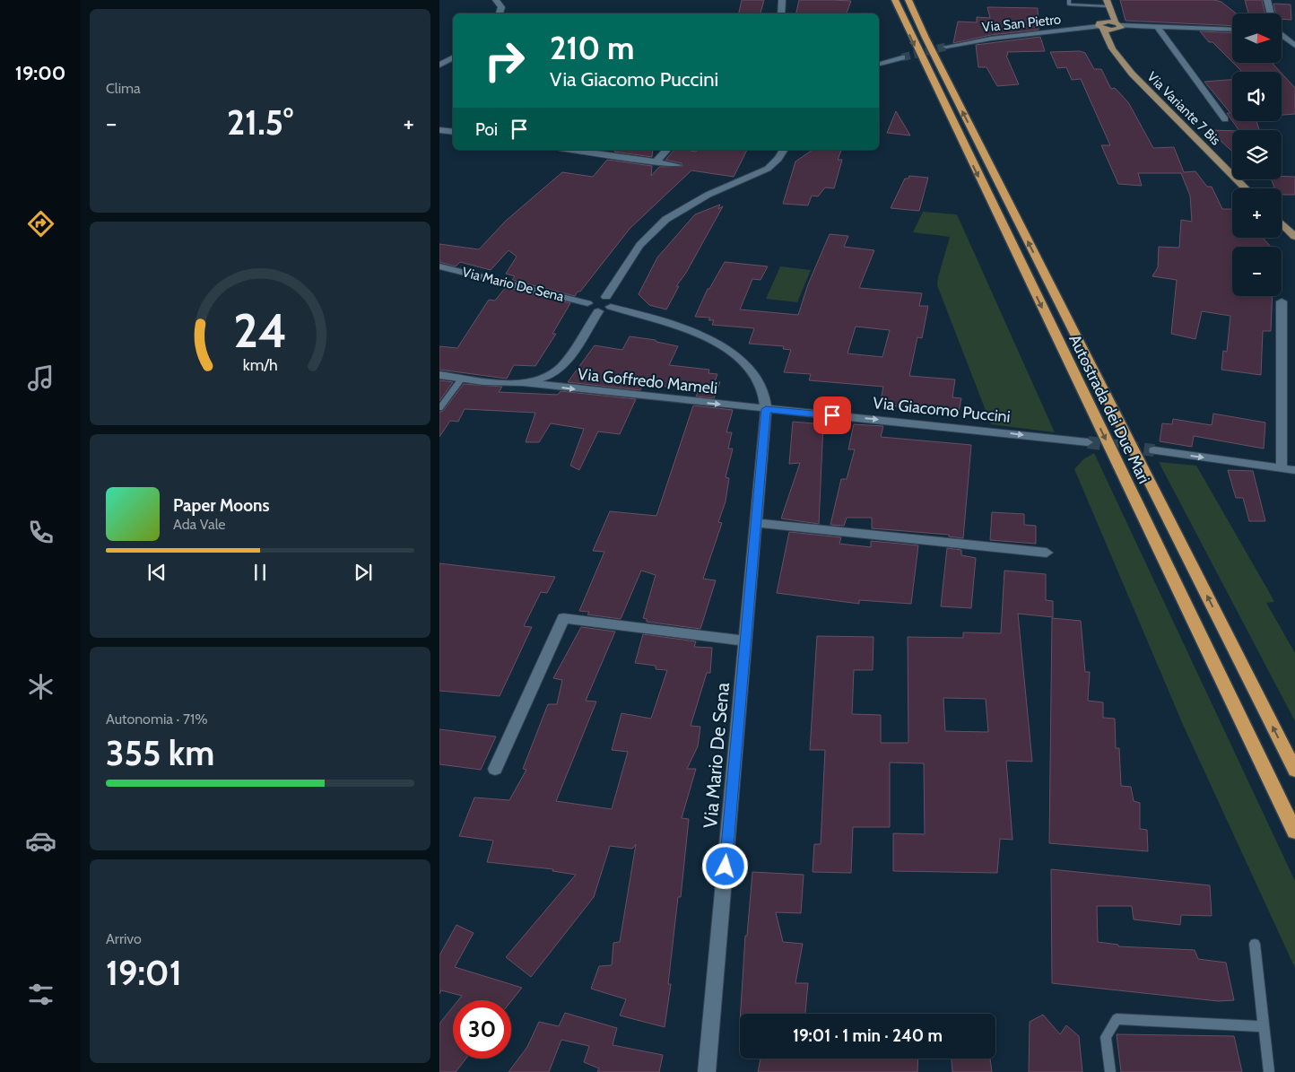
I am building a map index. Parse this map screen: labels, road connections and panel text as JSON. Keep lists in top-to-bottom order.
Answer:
{
  "streets": {
    "highway": ["Autostrada dei Due Mari"],
    "main road": ["Via Variante 7 Bis"],
    "street": [
      "Via San Pietro",
      "Via Mario De Sena",
      "Via Goffredo Mameli",
      "Via Giacomo Puccini"
    ]
  },
  "crossings": [
    ["Via San Pietro", "Via Variante 7 Bis"],
    ["Via Mario De Sena", "Via Goffredo Mameli"],
    ["Via Mario De Sena", "Via Giacomo Puccini"],
    ["Via Goffredo Mameli", "Via Giacomo Puccini"]
  ],
  "one_way": ["Via Goffredo Mameli", "Via Giacomo Puccini"],
  "north": "right",
  "page": {
    "tabs": "19:00",
    "tile": [
      "Clima",
      ["Autonomia · 71%", "355 km"],
      ["Arrivo", "19:01"]
    ],
    "map_buttons": ["+", "−"],
    "turn": ["210 m", "Via Giacomo Puccini"],
    "heat": ["−", "21.5°", "+"],
    "then": "Poi",
    "song": ["Paper Moons", "Ada Vale"],
    "limit": "30",
    "trip": "19:01 · 1 min · 240 m",
    "gauge": ["24", "km/h"]
  }
}
